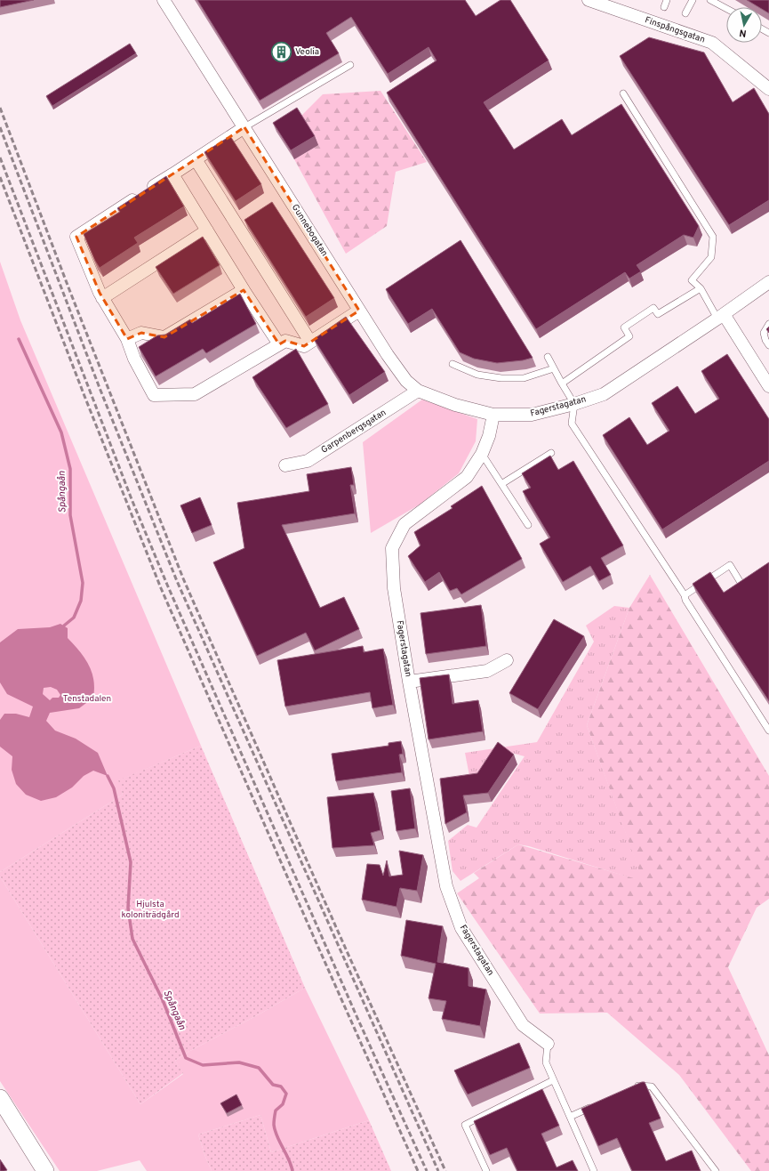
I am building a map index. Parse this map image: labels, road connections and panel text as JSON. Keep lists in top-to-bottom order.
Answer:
{
  "streets": {
    "street": [
      "Finspångsgatan",
      "Gunnebogatan",
      "Fagerstagatan",
      "Garpenbergsgatan"
    ]
  },
  "crossings": [
    ["Gunnebogatan", "Fagerstagatan"],
    ["Gunnebogatan", "Garpenbergsgatan"]
  ],
  "water": ["Spångaån"],
  "parks": ["Tenstadalen", "Hjulsta koloniträdgård"],
  "places": {
    "building": ["Veolia"]
  },
  "north": "bottom"
}
